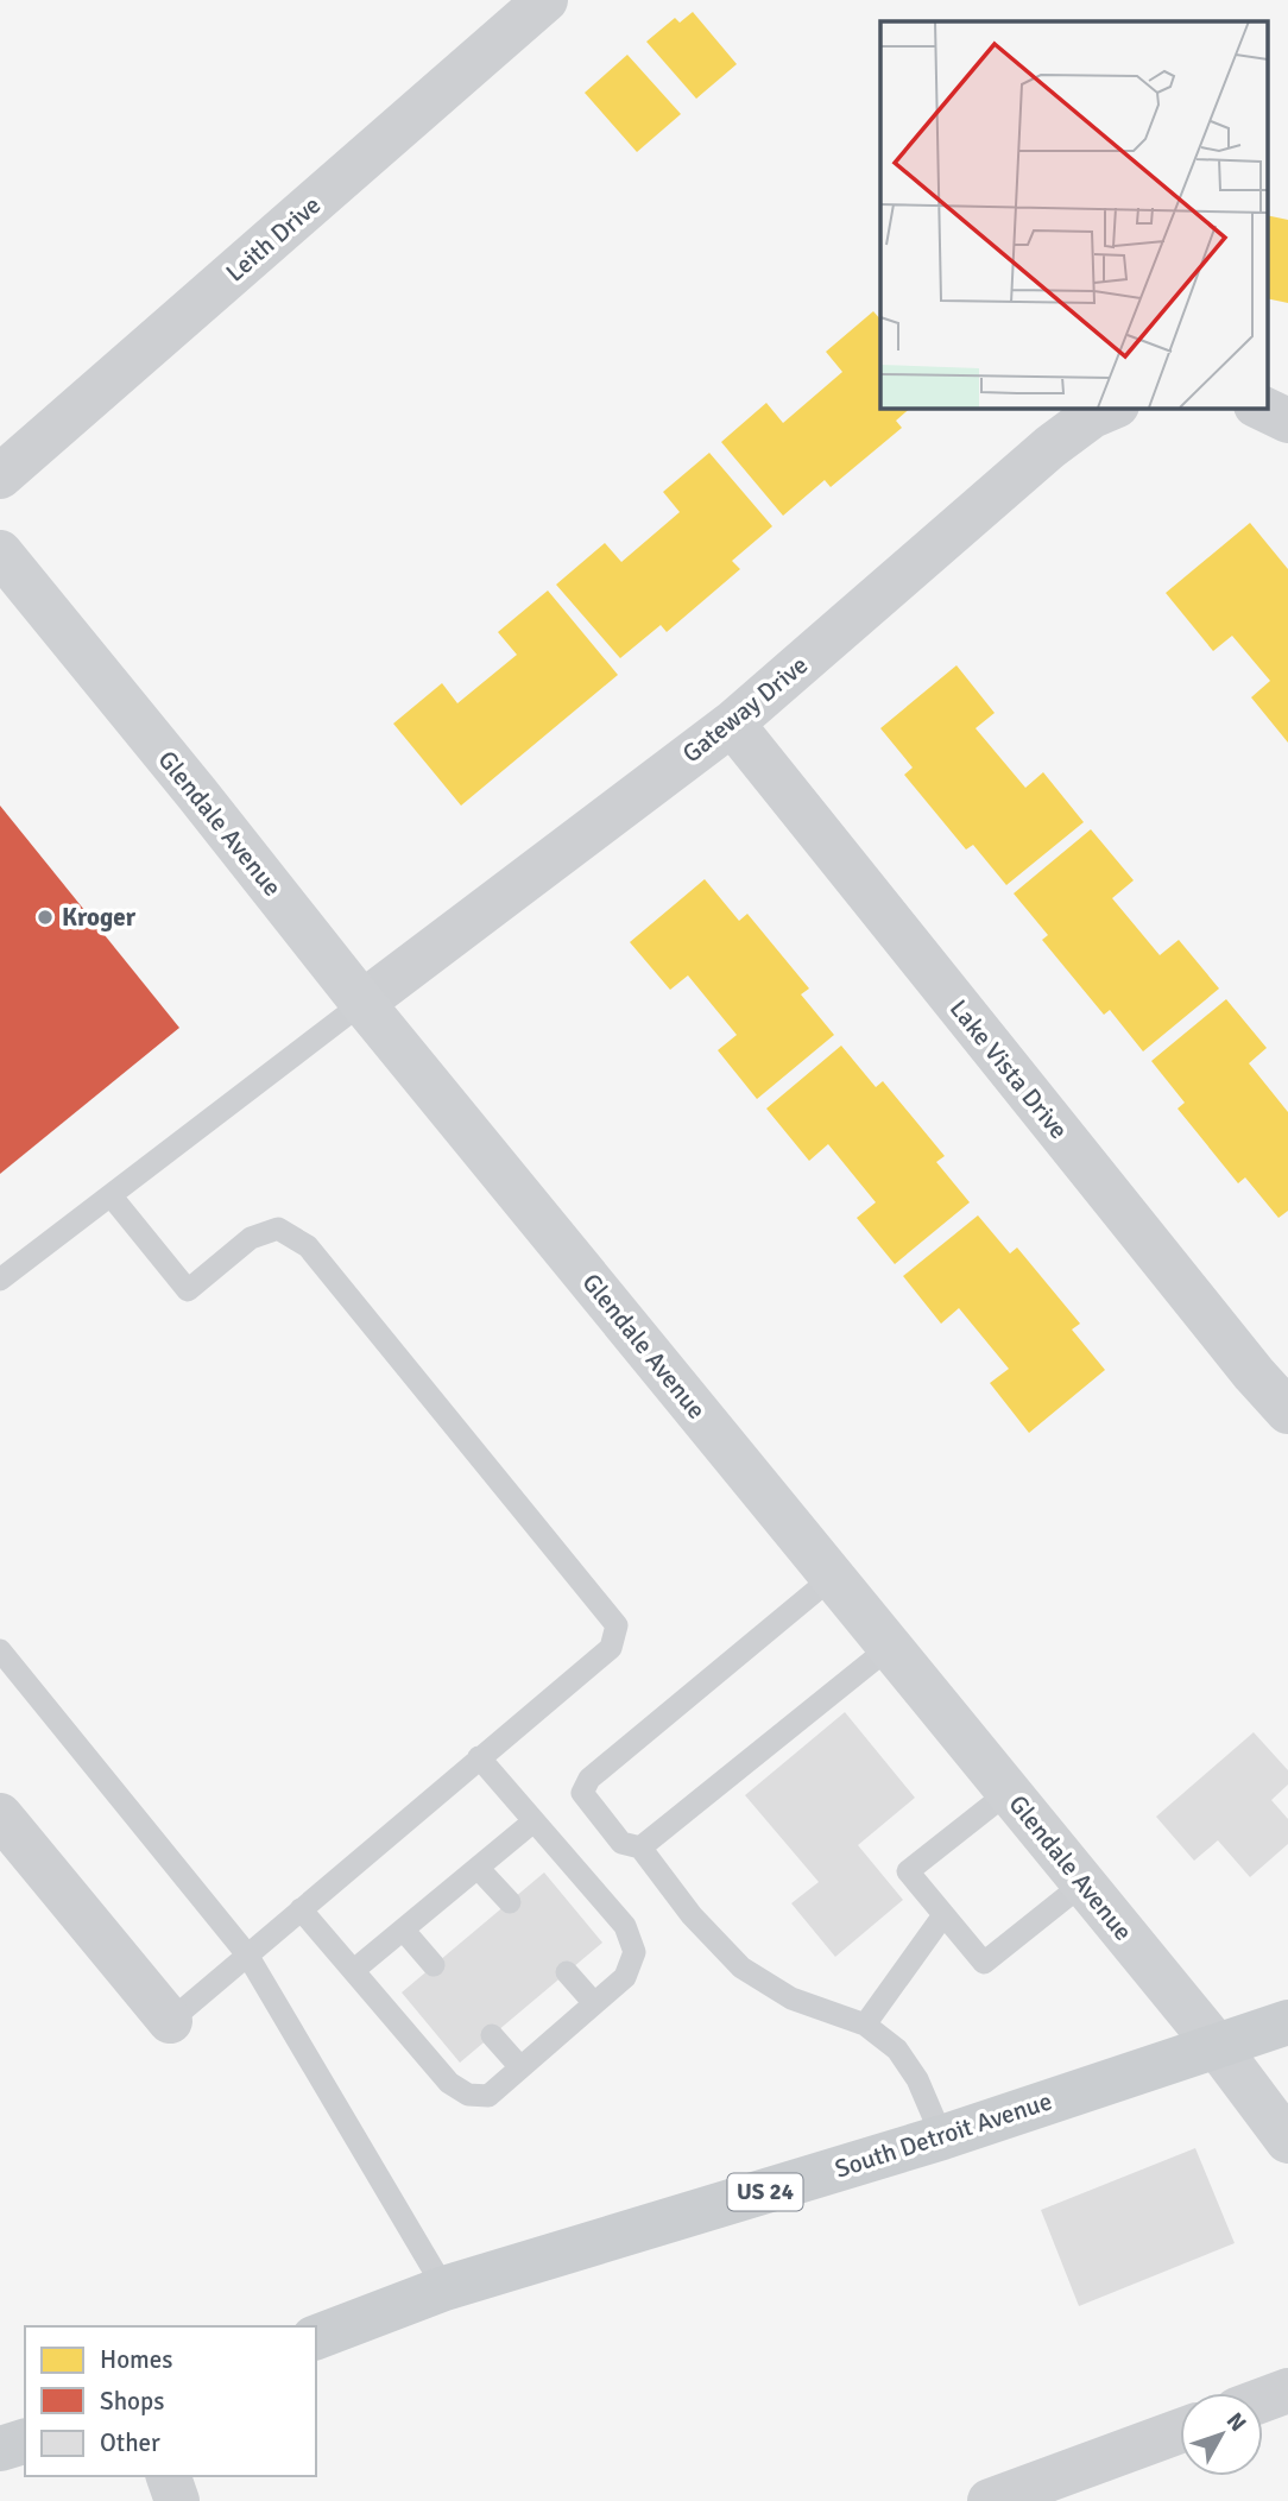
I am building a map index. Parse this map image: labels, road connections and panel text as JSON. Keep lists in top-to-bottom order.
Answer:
{
  "streets": {
    "main road": ["Glendale Avenue", "South Detroit Avenue", "US 24"],
    "street": ["Leith Drive", "Gateway Drive", "Lake Vista Drive"]
  },
  "crossings": [
    ["Gateway Drive", "Glendale Avenue"],
    ["Gateway Drive", "Lake Vista Drive"],
    ["Glendale Avenue", "South Detroit Avenue"]
  ],
  "places": ["Kroger"],
  "legend": ["Homes", "Shops", "Other"],
  "north": "top right"
}
